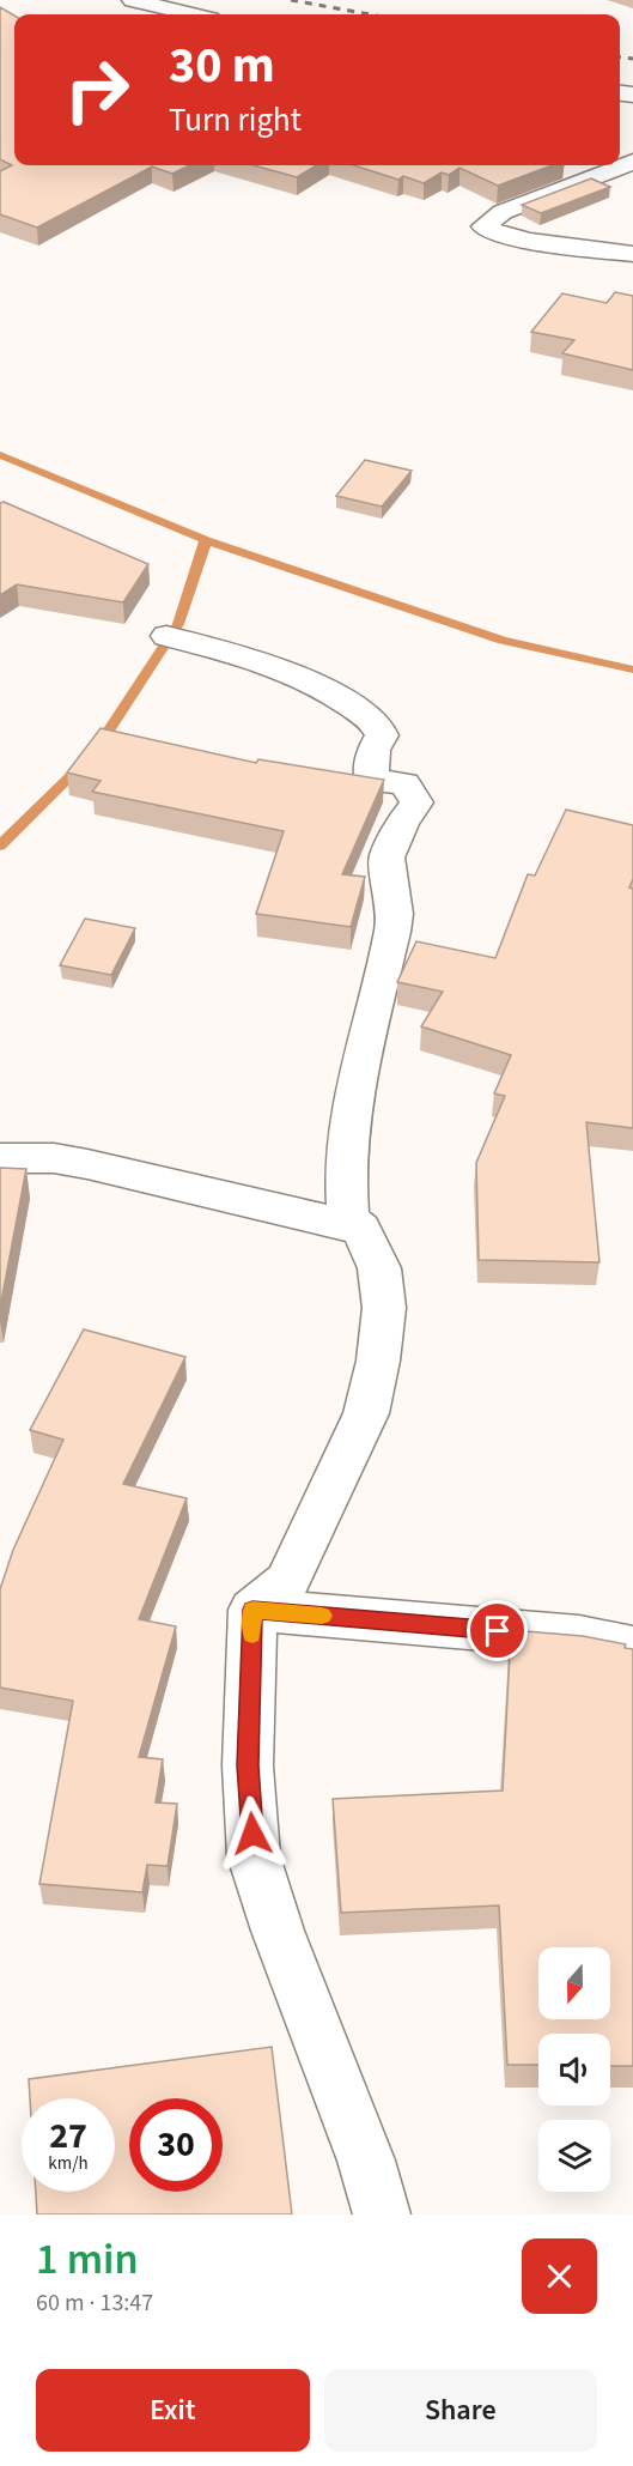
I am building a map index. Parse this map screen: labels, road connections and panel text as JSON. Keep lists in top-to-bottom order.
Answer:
{
  "north": "bottom",
  "page": {
    "turn": ["30 m", "Turn right"],
    "speed": "27 km/h",
    "limit": "30",
    "heading": ["1 min", "60 m · 13:47"],
    "buttons": ["Exit", "Share"]
  }
}
